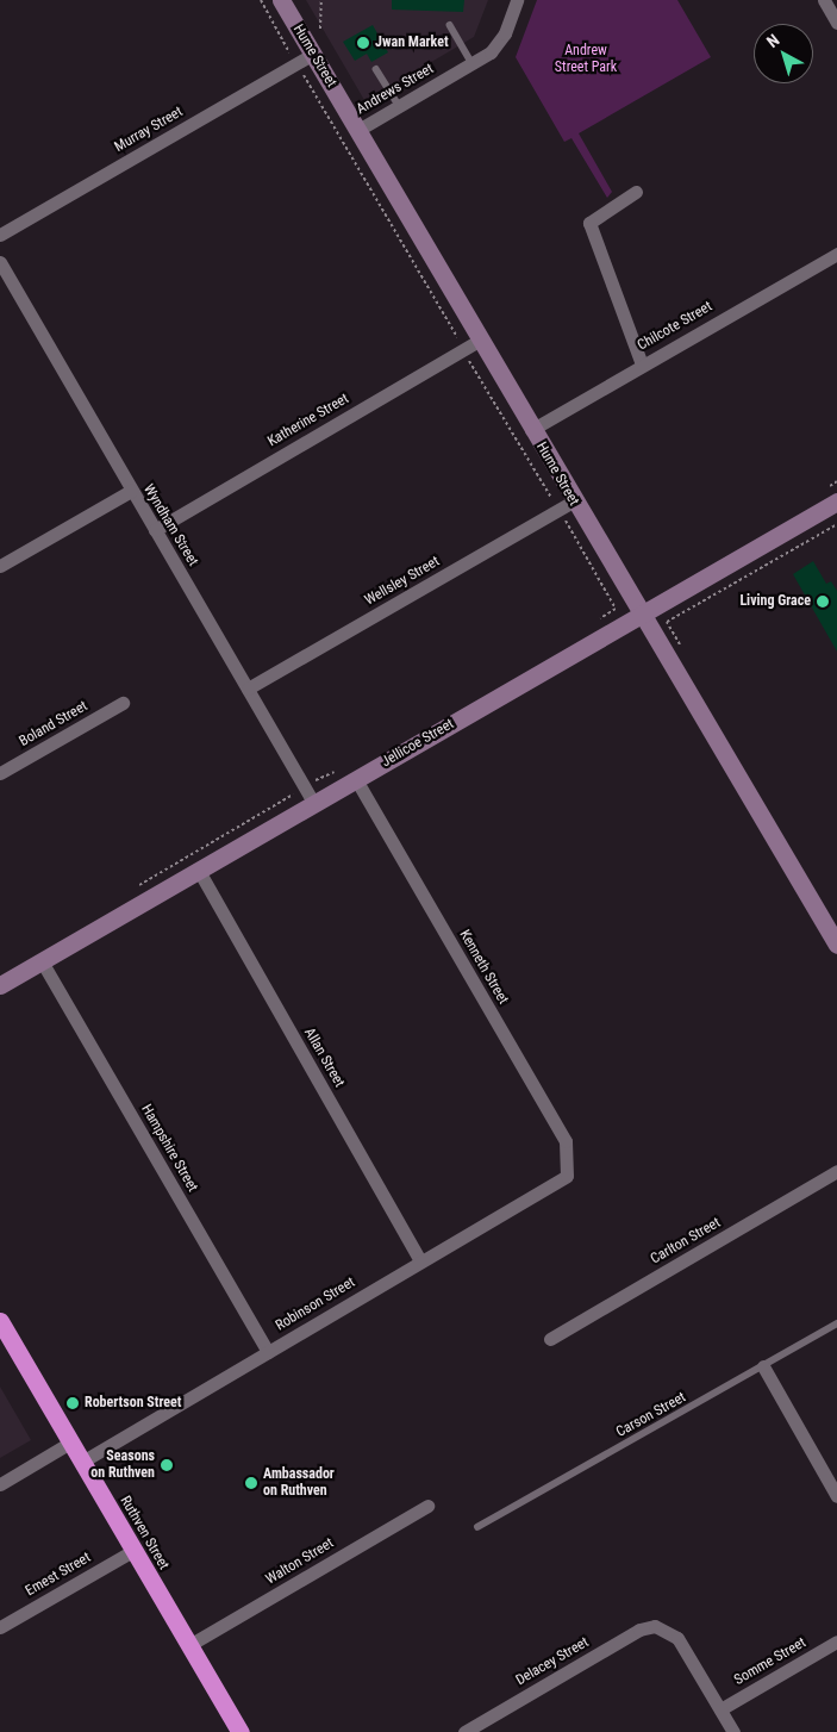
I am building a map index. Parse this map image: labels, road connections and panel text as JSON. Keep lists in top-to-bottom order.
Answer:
{
  "streets": {
    "highway": ["Ruthven Street"],
    "street": [
      "Hume Street",
      "Andrews Street",
      "Murray Street",
      "Chilcote Street",
      "Katherine Street",
      "Wyndham Street",
      "Wellsley Street",
      "Boland Street",
      "Jellicoe Street",
      "Kenneth Street",
      "Allan Street",
      "Hampshire Street",
      "Carlton Street",
      "Robinson Street",
      "Walton Street",
      "Emest Street",
      "Delacey Street",
      "Somme Street"
    ],
    "lane": ["Carson Street"]
  },
  "crossings": [
    ["Hume Street", "Andrews Street"],
    ["Hume Street", "Murray Street"],
    ["Hume Street", "Chilcote Street"],
    ["Hume Street", "Katherine Street"],
    ["Hume Street", "Wellsley Street"],
    ["Hume Street", "Jellicoe Street"],
    ["Katherine Street", "Wyndham Street"],
    ["Wyndham Street", "Wellsley Street"],
    ["Wyndham Street", "Jellicoe Street"],
    ["Jellicoe Street", "Kenneth Street"],
    ["Jellicoe Street", "Allan Street"],
    ["Jellicoe Street", "Hampshire Street"],
    ["Kenneth Street", "Robinson Street"],
    ["Allan Street", "Robinson Street"],
    ["Hampshire Street", "Robinson Street"],
    ["Robinson Street", "Ruthven Street"],
    ["Ruthven Street", "Walton Street"],
    ["Ruthven Street", "Emest Street"],
    ["Delacey Street", "Somme Street"]
  ],
  "parks": ["Andrew Street Park"],
  "places": [
    "Jwan Market",
    "Living Grace",
    "Robertson Street",
    "Seasons on Ruthven",
    "Ambassador on Ruthven"
  ],
  "north": "top left"
}
